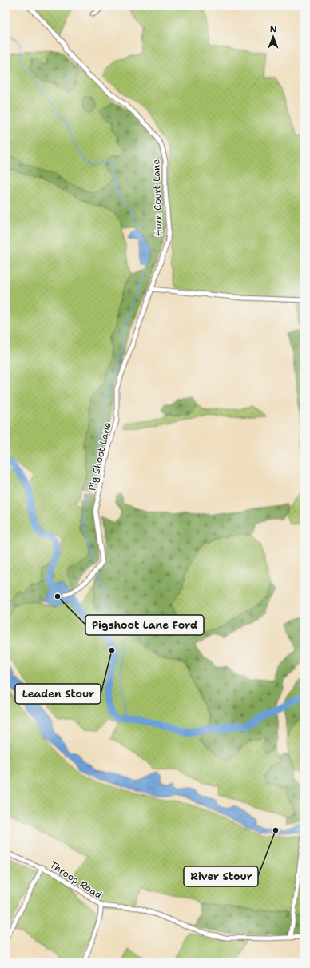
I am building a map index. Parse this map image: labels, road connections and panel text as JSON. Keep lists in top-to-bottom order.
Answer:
{
  "streets": {
    "street": ["Hurn Court Lane", "Pig Shoot Lane", "Throop Road"]
  },
  "crossings": [
    ["Hurn Court Lane", "Pig Shoot Lane"]
  ],
  "places": ["Pigshoot Lane Ford", "Leaden Stour", "River Stour"],
  "north": "top"
}
